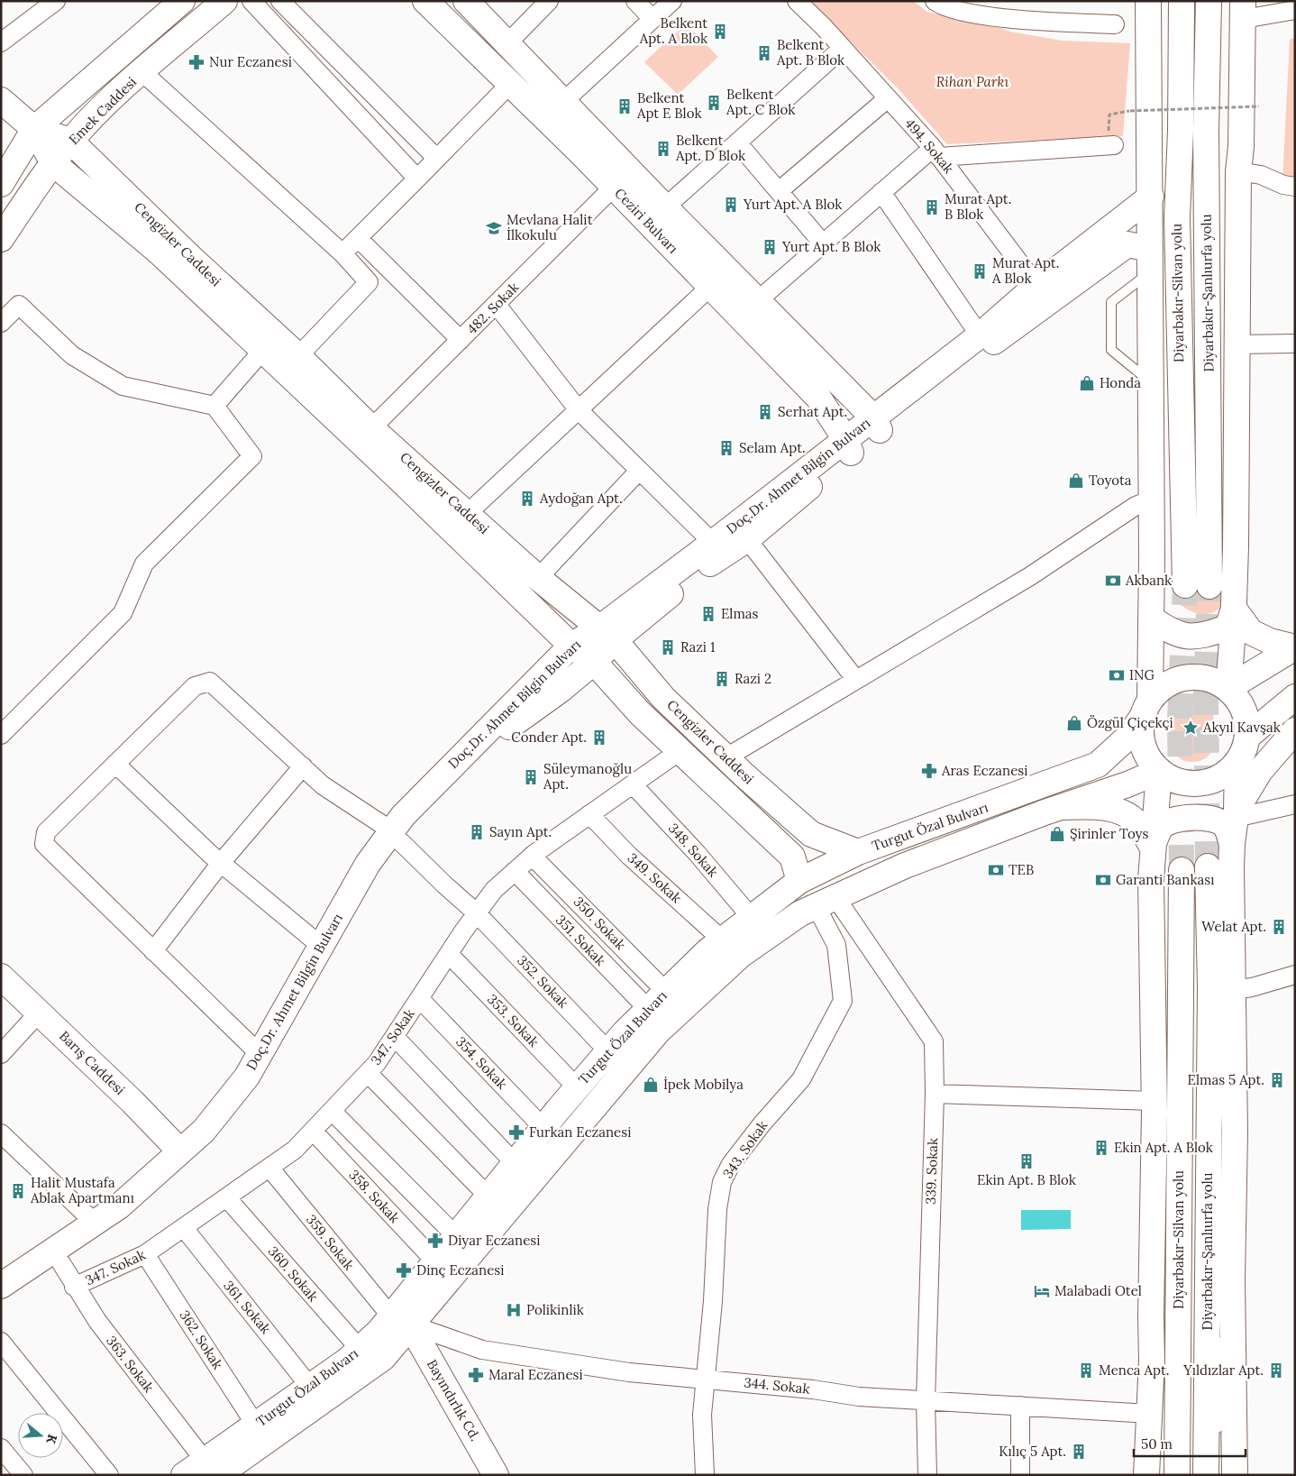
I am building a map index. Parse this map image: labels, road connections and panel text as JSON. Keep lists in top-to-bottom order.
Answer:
{
  "streets": {
    "main road": [
      "Emek Caddesi",
      "Ceziri Bulvarı",
      "Cengizler Caddesi",
      "Diyarbakır-Silvan yolu",
      "Diyarbakır-Şanlıurfa yolu",
      "Doç.Dr. Ahmet Bilgin Bulvarı",
      "Turgut Özal Bulvarı",
      "Barış Caddesi",
      "Bayındırlık Cd."
    ],
    "street": [
      "494. Sokak",
      "482. Sokak",
      "348. Sokak",
      "349. Sokak",
      "350. Sokak",
      "351. Sokak",
      "352. Sokak",
      "353. Sokak",
      "347. Sokak",
      "354. Sokak",
      "343. Sokak",
      "339. Sokak",
      "358. Sokak",
      "359. Sokak",
      "360. Sokak",
      "361. Sokak",
      "362. Sokak",
      "363. Sokak",
      "344. Sokak"
    ]
  },
  "crossings": [
    ["Emek Caddesi", "Cengizler Caddesi"],
    ["494. Sokak", "Doç.Dr. Ahmet Bilgin Bulvarı"],
    ["Ceziri Bulvarı", "482. Sokak"],
    ["Ceziri Bulvarı", "Doç.Dr. Ahmet Bilgin Bulvarı"],
    ["Cengizler Caddesi", "482. Sokak"],
    ["Cengizler Caddesi", "Doç.Dr. Ahmet Bilgin Bulvarı"],
    ["Cengizler Caddesi", "Turgut Özal Bulvarı"],
    ["Cengizler Caddesi", "347. Sokak"],
    ["Doç.Dr. Ahmet Bilgin Bulvarı", "352. Sokak"],
    ["Doç.Dr. Ahmet Bilgin Bulvarı", "Barış Caddesi"],
    ["Doç.Dr. Ahmet Bilgin Bulvarı", "363. Sokak"],
    ["Turgut Özal Bulvarı", "348. Sokak"],
    ["Turgut Özal Bulvarı", "349. Sokak"],
    ["Turgut Özal Bulvarı", "350. Sokak"],
    ["Turgut Özal Bulvarı", "351. Sokak"],
    ["Turgut Özal Bulvarı", "352. Sokak"],
    ["Turgut Özal Bulvarı", "353. Sokak"],
    ["Turgut Özal Bulvarı", "354. Sokak"],
    ["Turgut Özal Bulvarı", "343. Sokak"],
    ["Turgut Özal Bulvarı", "339. Sokak"],
    ["Turgut Özal Bulvarı", "358. Sokak"],
    ["Turgut Özal Bulvarı", "359. Sokak"],
    ["Turgut Özal Bulvarı", "360. Sokak"],
    ["Turgut Özal Bulvarı", "361. Sokak"],
    ["Turgut Özal Bulvarı", "362. Sokak"],
    ["Turgut Özal Bulvarı", "363. Sokak"],
    ["Turgut Özal Bulvarı", "344. Sokak"],
    ["Turgut Özal Bulvarı", "Bayındırlık Cd."],
    ["348. Sokak", "347. Sokak"],
    ["349. Sokak", "347. Sokak"],
    ["350. Sokak", "347. Sokak"],
    ["351. Sokak", "347. Sokak"],
    ["352. Sokak", "347. Sokak"],
    ["353. Sokak", "347. Sokak"],
    ["347. Sokak", "354. Sokak"],
    ["347. Sokak", "358. Sokak"],
    ["347. Sokak", "359. Sokak"],
    ["347. Sokak", "360. Sokak"],
    ["347. Sokak", "361. Sokak"],
    ["347. Sokak", "362. Sokak"],
    ["347. Sokak", "363. Sokak"],
    ["343. Sokak", "339. Sokak"],
    ["343. Sokak", "344. Sokak"],
    ["339. Sokak", "344. Sokak"],
    ["359. Sokak", "344. Sokak"],
    ["359. Sokak", "Bayındırlık Cd."],
    ["344. Sokak", "Bayındırlık Cd."]
  ],
  "parks": ["Rihan Parkı"],
  "places": {
    "building": [
      "Belkent Apt. A Blok",
      "Belkent Apt. B Blok",
      "Belkent Apt. C Blok",
      "Belkent Apt E Blok",
      "Belkent Apt. D Blok",
      "Yurt Apt. A Blok",
      "Murat Apt. B Blok",
      "Yurt Apt. B Blok",
      "Murat Apt. A Blok",
      "Serhat Apt.",
      "Selam Apt.",
      "Aydoğan Apt.",
      "Elmas",
      "Razi 1",
      "Razi 2",
      "Conder Apt.",
      "Süleymanoğlu Apt.",
      "Sayın Apt.",
      "Welat Apt.",
      "Elmas 5 Apt.",
      "Ekin Apt. A Blok",
      "Ekin Apt. B Blok",
      "Halit Mustafa Ablak Apartmanı",
      "Menca Apt.",
      "Yıldızlar Apt.",
      "Kılıç 5 Apt."
    ],
    "pharmacy": [
      "Nur Eczanesi",
      "Aras Eczanesi",
      "Furkan Eczanesi",
      "Diyar Eczanesi",
      "Dinç Eczanesi",
      "Maral Eczanesi"
    ],
    "school or university": ["Mevlana Halit İlkokulu"],
    "shop": [
      "Honda",
      "Toyota",
      "Özgül Çiçekçi",
      "Şirinler Toys",
      "İpek Mobilya"
    ],
    "bank": [
      "Akbank",
      "ING",
      "TEB",
      "Garanti Bankası"
    ],
    "place": ["Akyıl Kavşak"],
    "hotel": ["Malabadi Otel"],
    "hospital": ["Polikinlik"]
  },
  "scale_bar": "50 m",
  "north": "right"
}
